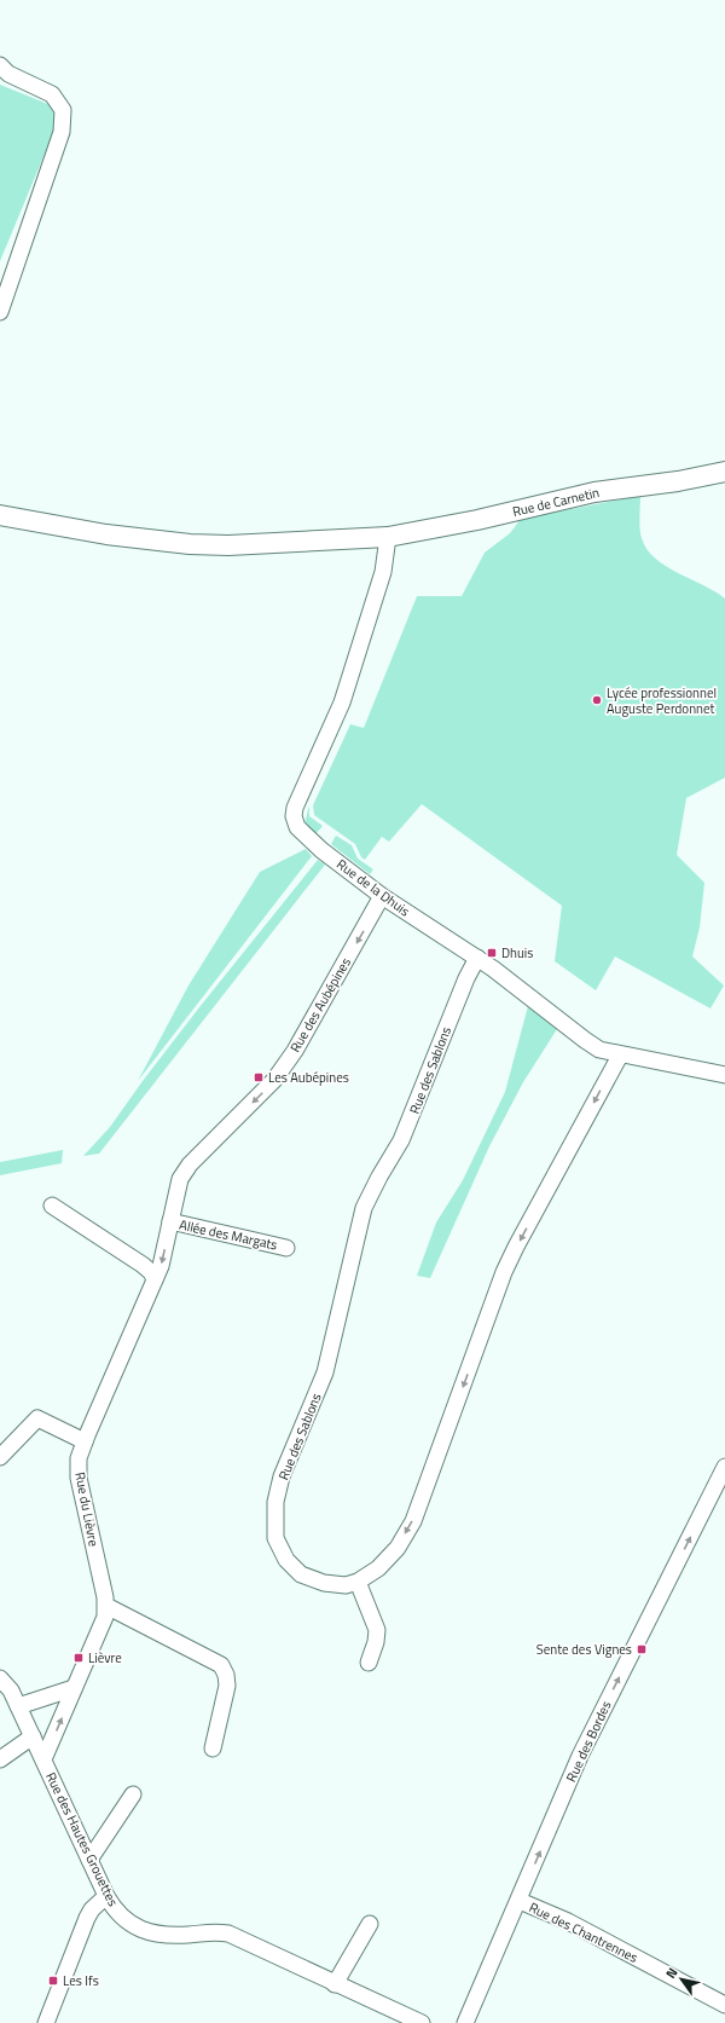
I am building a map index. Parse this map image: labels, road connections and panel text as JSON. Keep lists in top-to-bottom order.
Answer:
{
  "streets": {
    "street": [
      "Rue de Carnetin",
      "Rue de la Dhuis",
      "Rue des Aubépines",
      "Rue des Sablons",
      "Allée des Margats",
      "Rue du Lièvre",
      "Rue des Bordes",
      "Rue des Hautes Grouettes",
      "Rue des Chantrennes"
    ]
  },
  "crossings": [
    ["Rue de Carnetin", "Rue de la Dhuis"],
    ["Rue de la Dhuis", "Rue des Aubépines"],
    ["Rue de la Dhuis", "Rue des Sablons"],
    ["Rue des Aubépines", "Allée des Margats"],
    ["Rue des Aubépines", "Rue du Lièvre"],
    ["Rue du Lièvre", "Rue des Hautes Grouettes"],
    ["Rue des Bordes", "Rue des Chantrennes"]
  ],
  "one_way": ["Rue des Aubépines", "Rue des Sablons", "Rue des Bordes"],
  "places": {
    "other": ["Lycée professionnel Auguste Perdonnet"],
    "transit": [
      "Dhuis",
      "Les Aubépines",
      "Sente des Vignes",
      "Lièvre",
      "Les Ifs"
    ]
  },
  "north": "top left"
}
